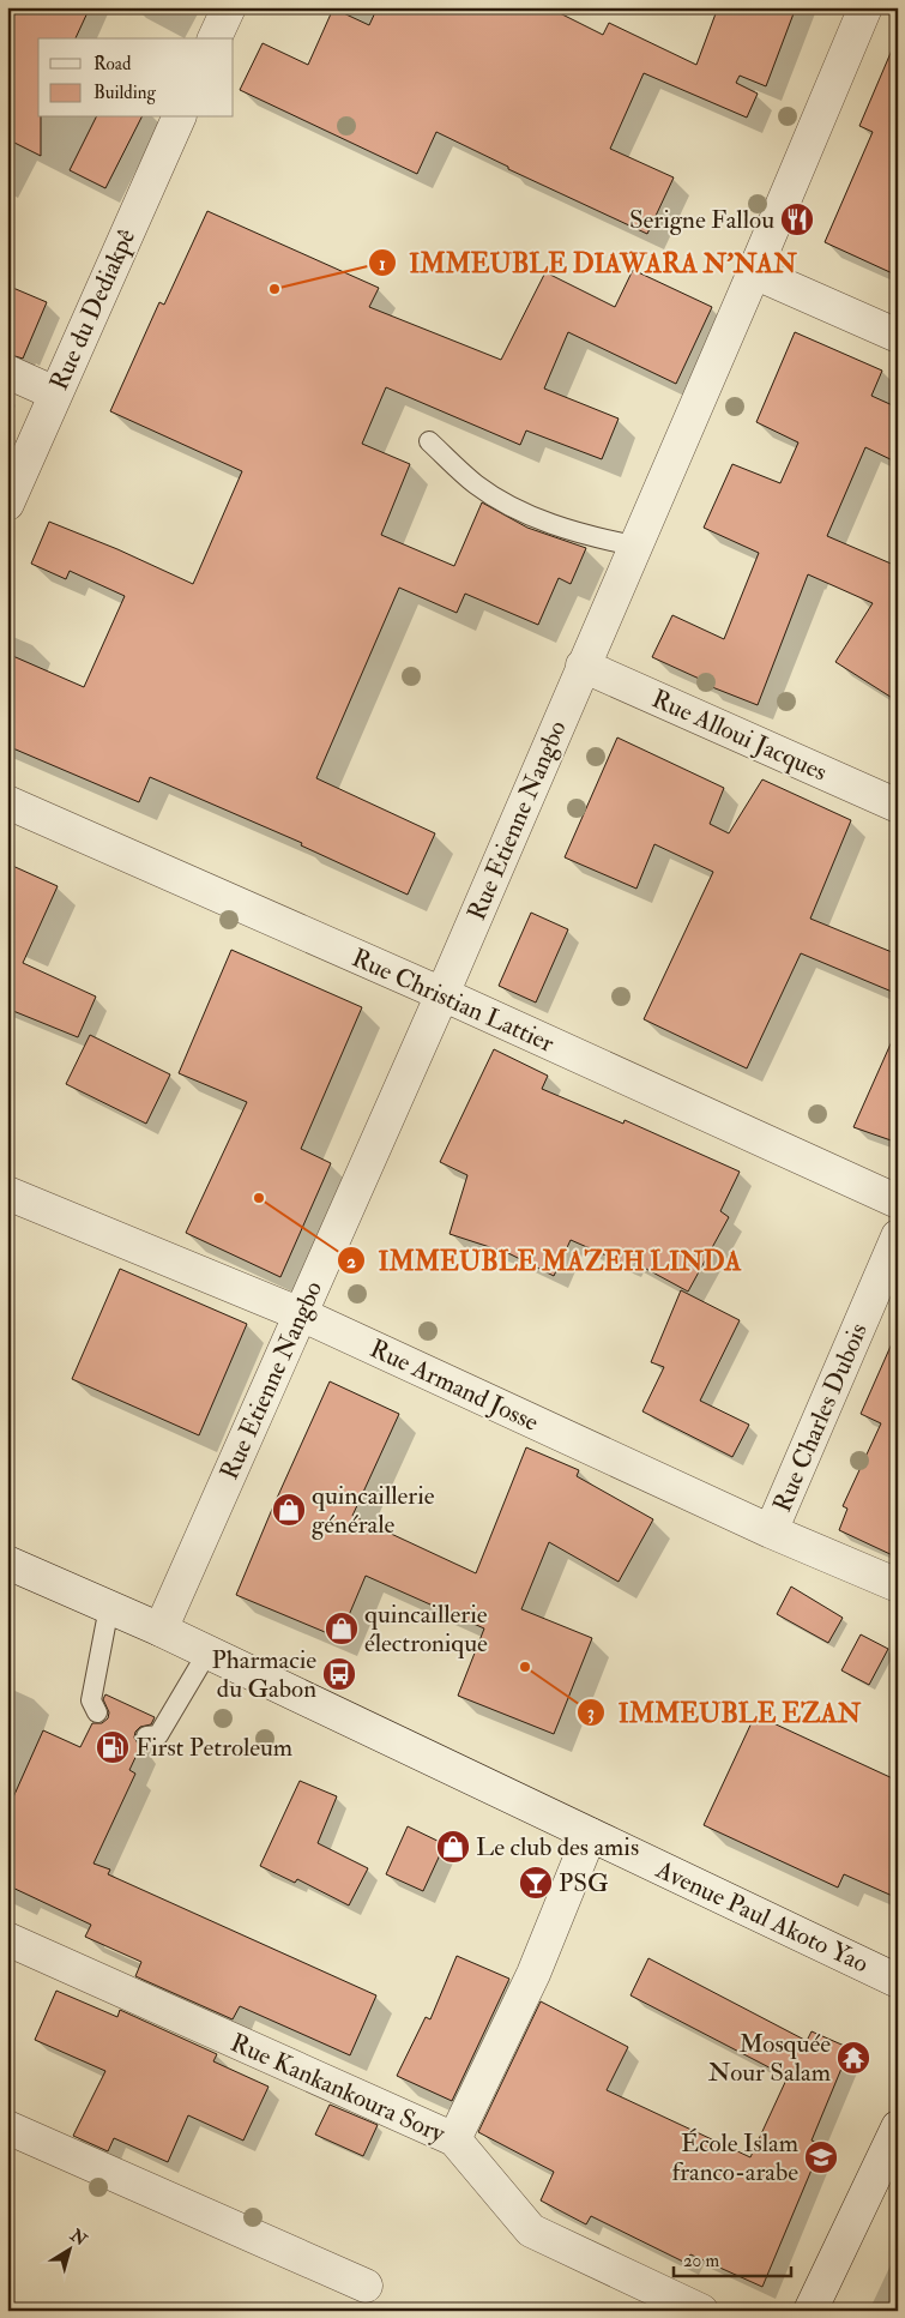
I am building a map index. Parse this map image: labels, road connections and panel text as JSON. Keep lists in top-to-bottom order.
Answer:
{
  "streets": {
    "street": [
      "Rue du Dediakpê",
      "Rue Alloui Jacques",
      "Rue Etienne Nangbo",
      "Rue Christian Lattier",
      "Rue Armand Josse",
      "Rue Charles Dubois",
      "Avenue Paul Akoto Yao",
      "Rue Kankankoura Sory"
    ]
  },
  "crossings": [
    ["Rue Alloui Jacques", "Rue Etienne Nangbo"],
    ["Rue Etienne Nangbo", "Rue Christian Lattier"],
    ["Rue Etienne Nangbo", "Rue Armand Josse"],
    ["Rue Etienne Nangbo", "Avenue Paul Akoto Yao"],
    ["Rue Armand Josse", "Rue Charles Dubois"]
  ],
  "places": {
    "restaurant": ["Serigne Fallou"],
    "other": ["IMMEUBLE DIAWARA N'NAN", "IMMEUBLE MAZEH LINDA", "IMMEUBLE EZAN"],
    "shop": ["quincaillerie générale", "quincaillerie électronique", "Le club des amis"],
    "bus stop": ["Pharmacie du Gabon"],
    "fuel station": ["First Petroleum"],
    "bar": ["PSG"],
    "temple": ["Mosquée Nour Salam"],
    "school or university": ["École Islam franco-arabe"]
  },
  "legend": ["Road", "Building"],
  "scale_bar": "20 m",
  "north": "top right"
}
